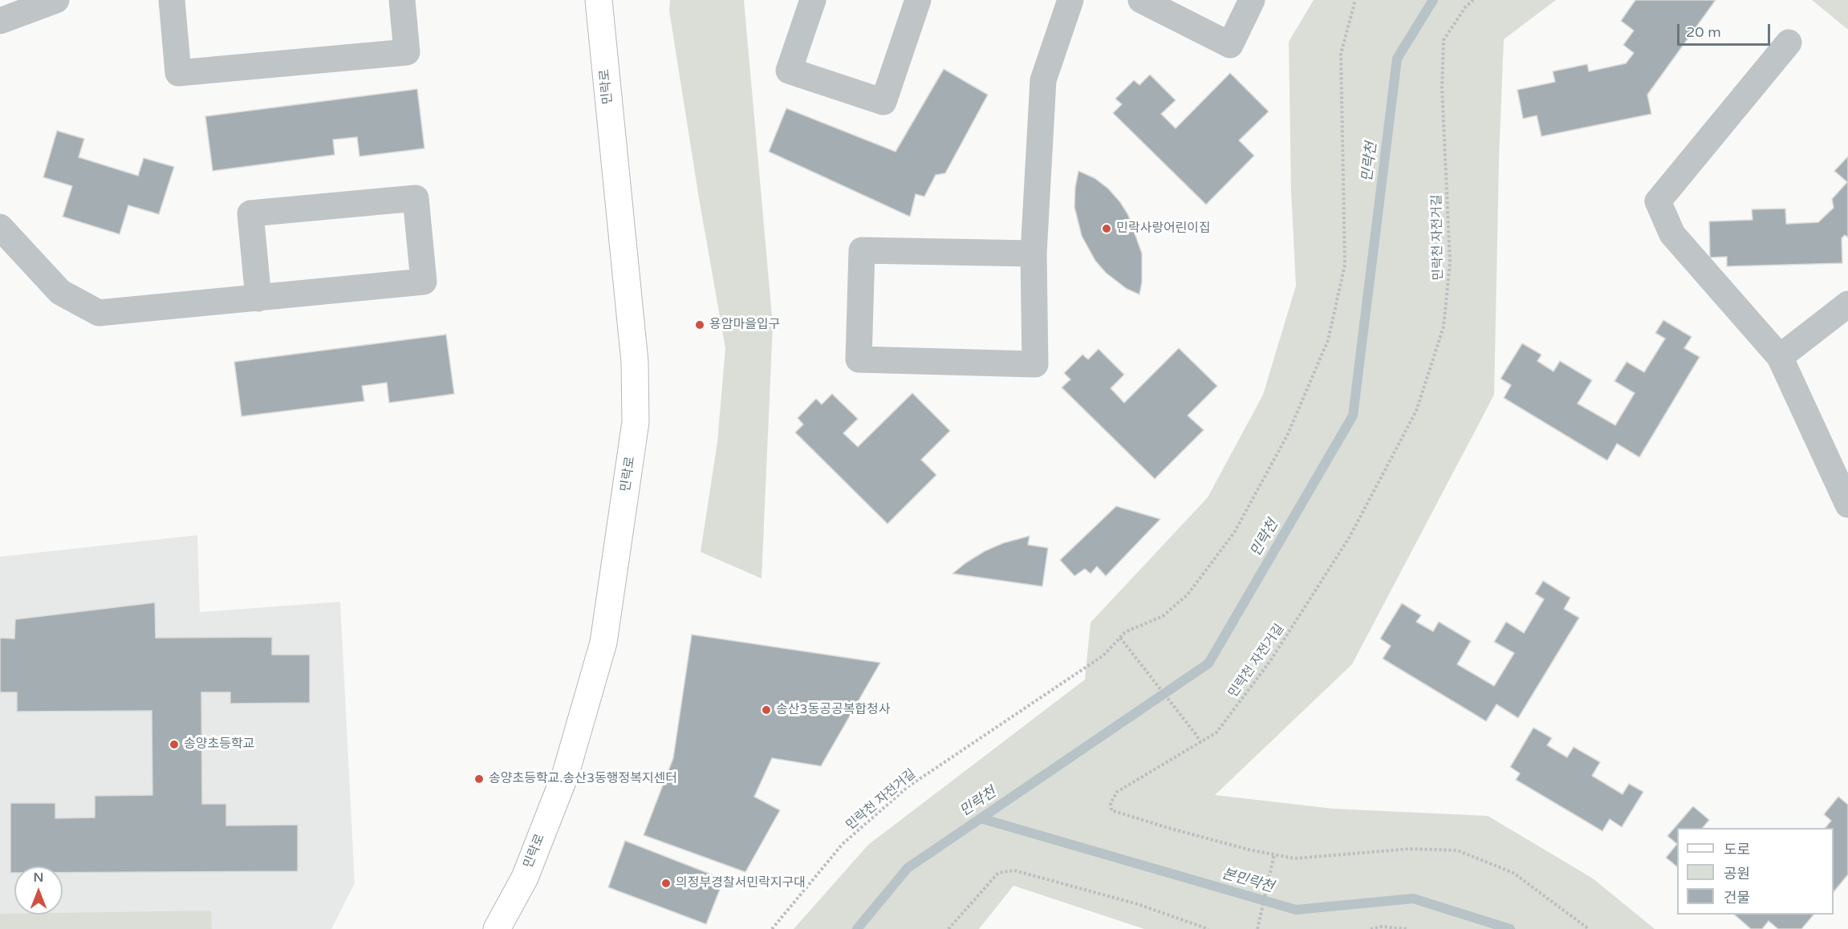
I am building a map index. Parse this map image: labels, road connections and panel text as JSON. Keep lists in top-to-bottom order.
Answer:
{
  "streets": {
    "main road": ["민락로"],
    "path": ["민락천 자전거길"]
  },
  "water": ["민락천", "본민락천"],
  "places": [
    "민락사랑어린이집",
    "용암마을입구",
    "송산3동공공복합청사",
    "송양초등학교",
    "송양초등학교.송산3동행정복지센터",
    "의정부경찰서민락지구대"
  ],
  "legend": ["도로", "공원", "건물"],
  "scale_bar": "20 m",
  "north": "top"
}
